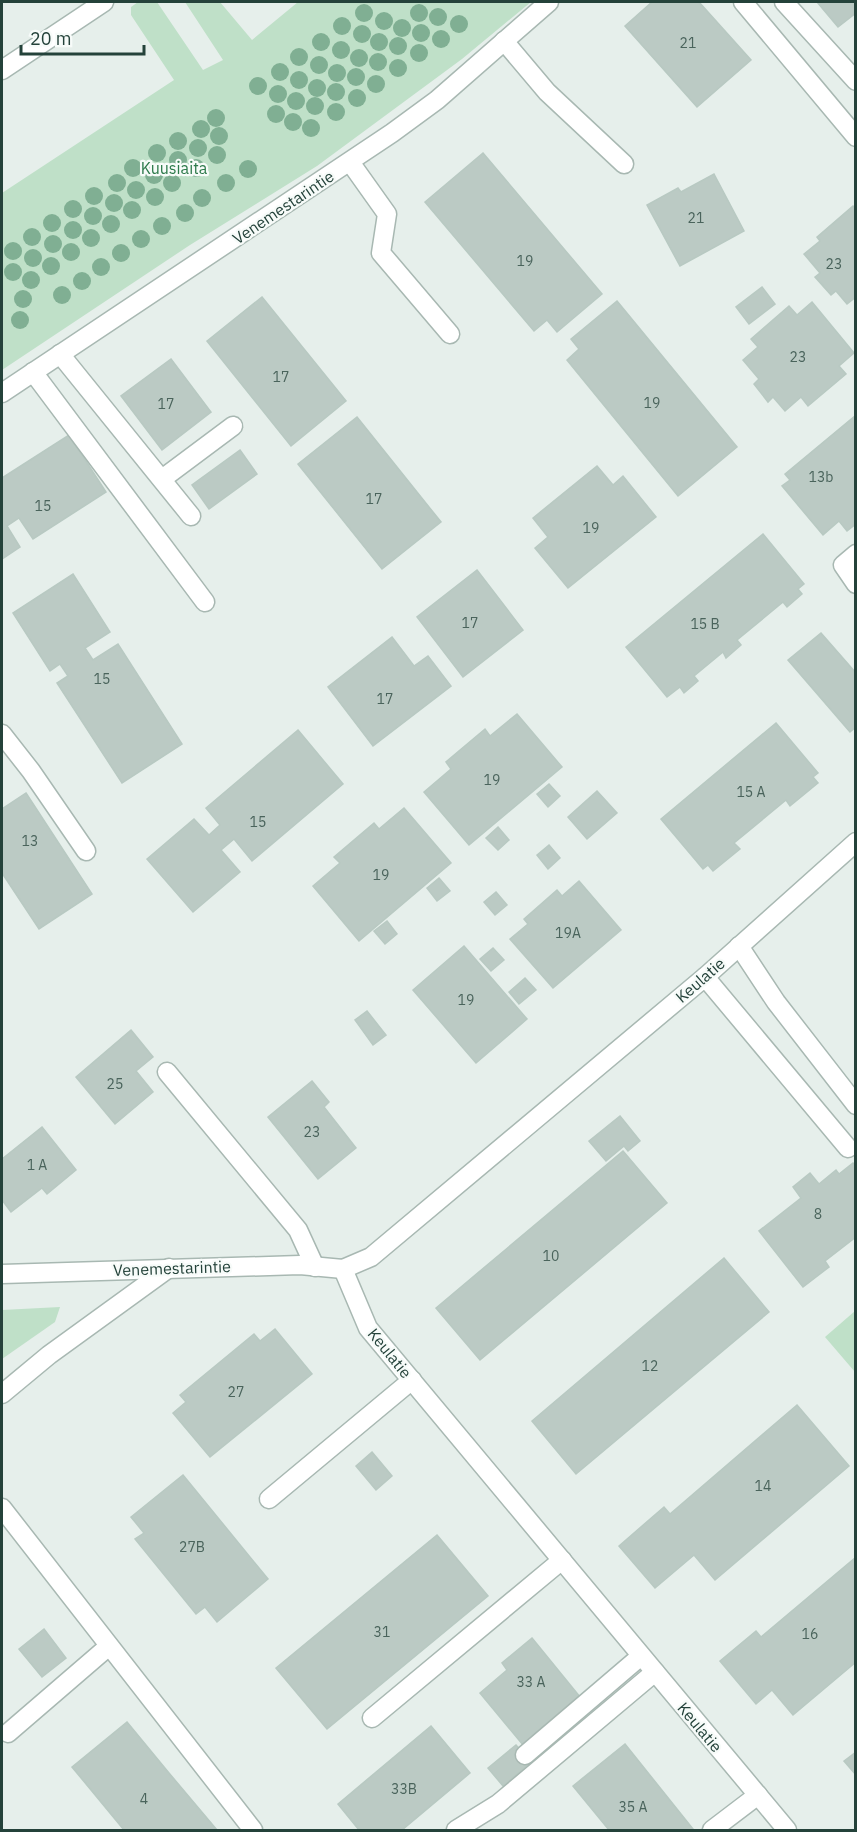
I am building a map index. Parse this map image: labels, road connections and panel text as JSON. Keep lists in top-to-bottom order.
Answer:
{
  "streets": {
    "street": ["Venemestarintie", "Keulatie"]
  },
  "crossings": [
    ["Venemestarintie", "Keulatie"]
  ],
  "parks": ["Kuusiaita"],
  "house_numbers": [
    "21",
    "21",
    "19",
    "23",
    "23",
    "17",
    "19",
    "17",
    "13b",
    "17",
    "15",
    "19",
    "17",
    "15 B",
    "15",
    "17",
    "19",
    "15 A",
    "15",
    "13",
    "19",
    "19A",
    "19",
    "25",
    "23",
    "1 A",
    "8",
    "10",
    "12",
    "27",
    "14",
    "27B",
    "31",
    "16",
    "33 A",
    "33B",
    "4",
    "35 A"
  ],
  "scale_bar": "20 m"
}
